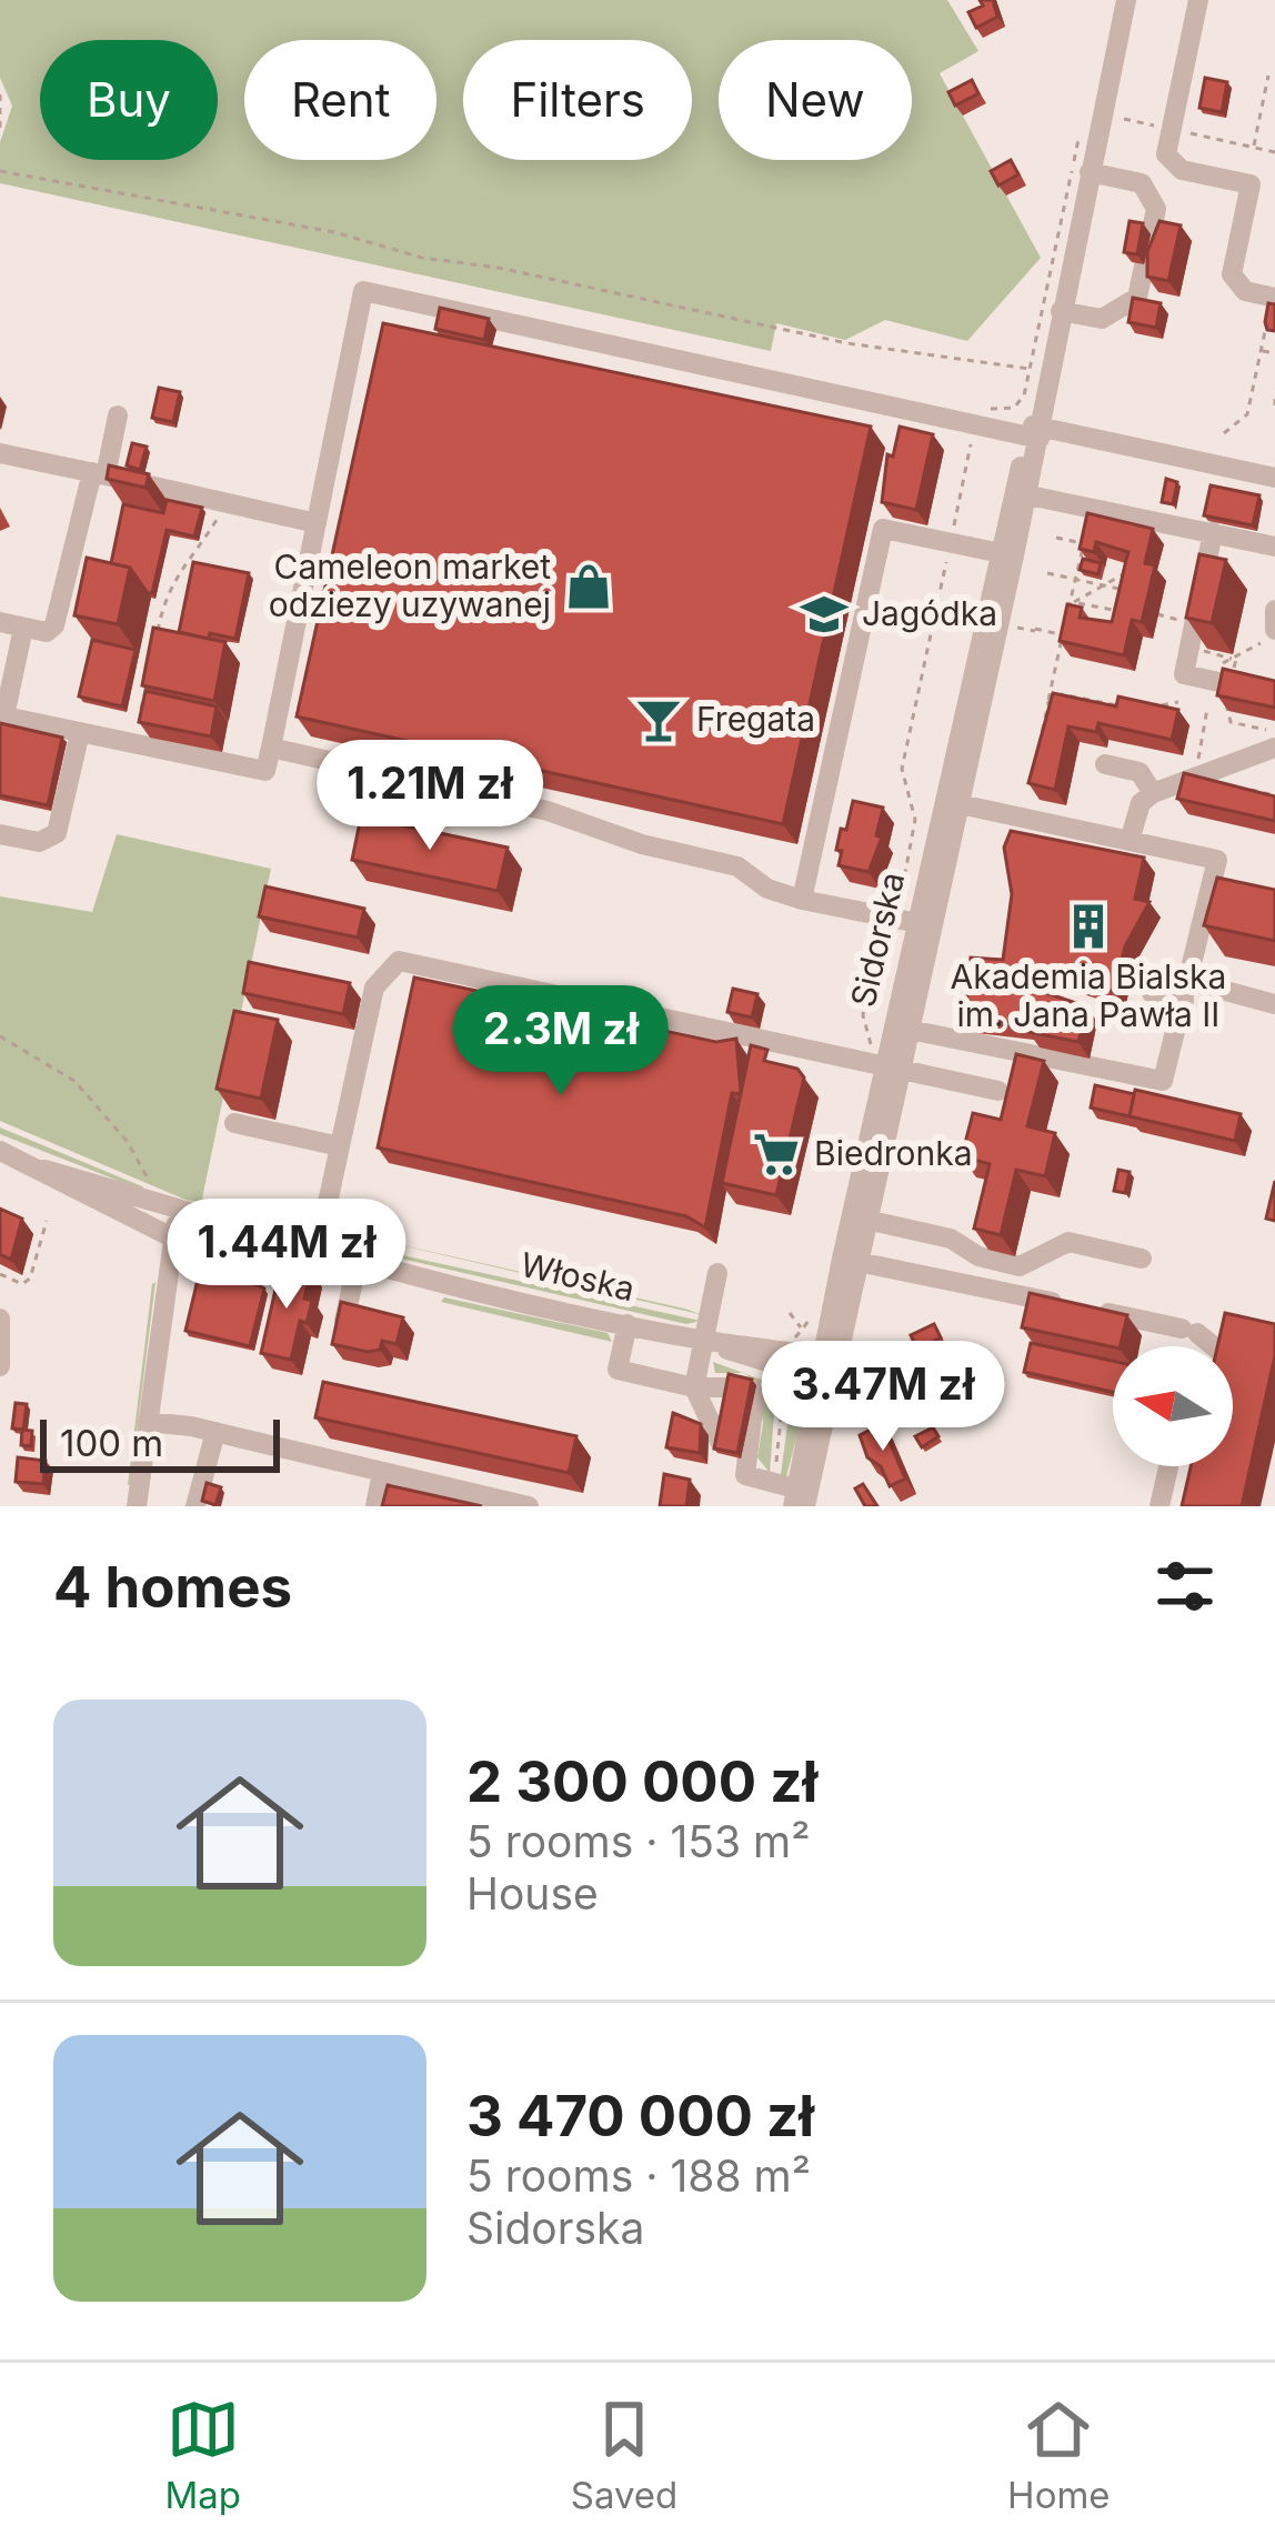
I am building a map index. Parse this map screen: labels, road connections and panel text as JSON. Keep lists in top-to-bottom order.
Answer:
{
  "streets": {
    "street": ["Sidorska", "Włoska"]
  },
  "crossings": [
    ["Sidorska", "Włoska"]
  ],
  "places": {
    "shop": ["Cameleon market odziezy uzywanej"],
    "school or university": ["Jagódka"],
    "bar": ["Fregata"],
    "building": ["Akademia Bialska im. Jana Pawła II"],
    "supermarket": ["Biedronka"]
  },
  "scale_bar": "100 m",
  "north": "left",
  "page": {
    "chip": [
      "Buy",
      "Rent",
      "Filters",
      "New"
    ],
    "price": [
      "1.21M zł",
      "2.3M zł",
      "1.44M zł",
      "3.47M zł"
    ],
    "scale": "100 m",
    "heading": "4 homes",
    "list": [
      {
        "name": "2 300 000 zł",
        "note": "5 rooms · 153 m² · House"
      },
      {
        "name": "3 470 000 zł",
        "note": "5 rooms · 188 m² · Sidorska"
      }
    ],
    "tabs": ["Map", "Saved", "Home"]
  }
}
